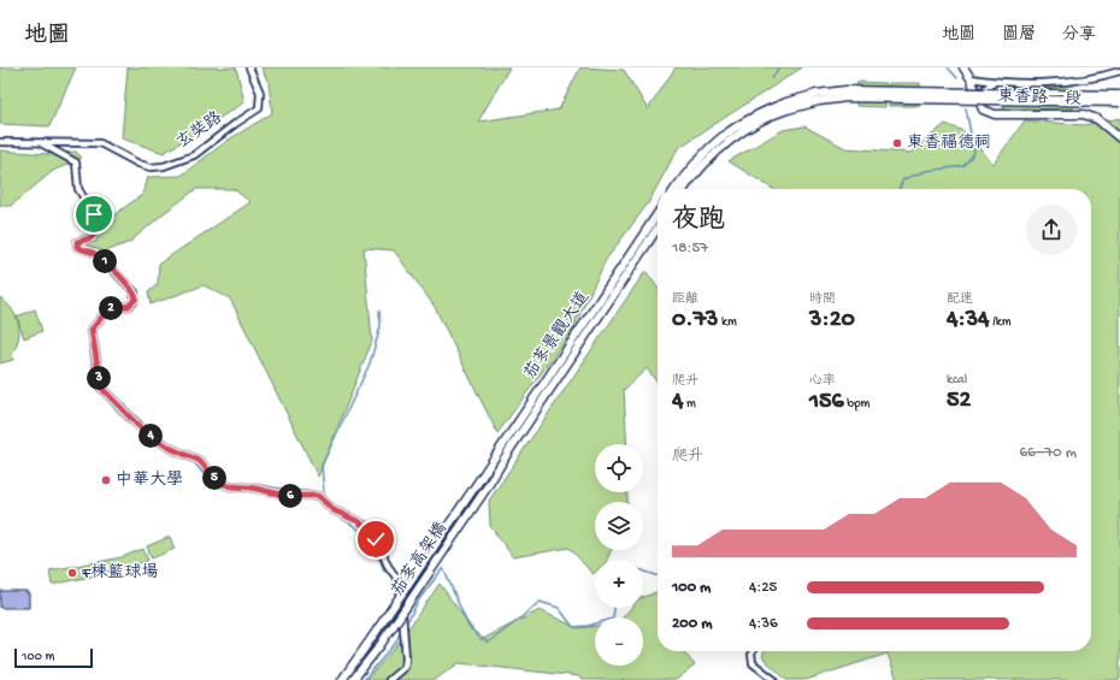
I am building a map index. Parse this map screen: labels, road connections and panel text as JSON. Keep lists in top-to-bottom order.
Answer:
{
  "streets": {
    "street": [
      "東香路一段",
      "玄奘路",
      "茄苳景觀大道",
      "茄苳高架橋"
    ]
  },
  "crossings": [
    ["茄苳景觀大道", "茄苳高架橋"]
  ],
  "places": ["東香福德祠", "中華大學", "F棟籃球場"],
  "scale_bar": "100 m",
  "page": {
    "header": "地圖",
    "nav": ["地圖", "圖層", "分享"],
    "heading": ["夜跑", "18:57"],
    "pins": [
      "1",
      "2",
      "3",
      "4",
      "5",
      "6"
    ],
    "stats": [
      ["距離", "0.73 km"],
      ["時間", "3:20"],
      ["配速", "4:34 /km"],
      ["爬升", "4 m"],
      ["心率", "156 bpm"],
      ["kcal", "52"]
    ],
    "chart": ["爬升", "66–70 m"],
    "map_buttons": ["+", "−"],
    "list": [
      {
        "name": "100 m",
        "note": "4:25"
      },
      {
        "name": "200 m",
        "note": "4:36"
      }
    ],
    "scale": "100 m"
  }
}
